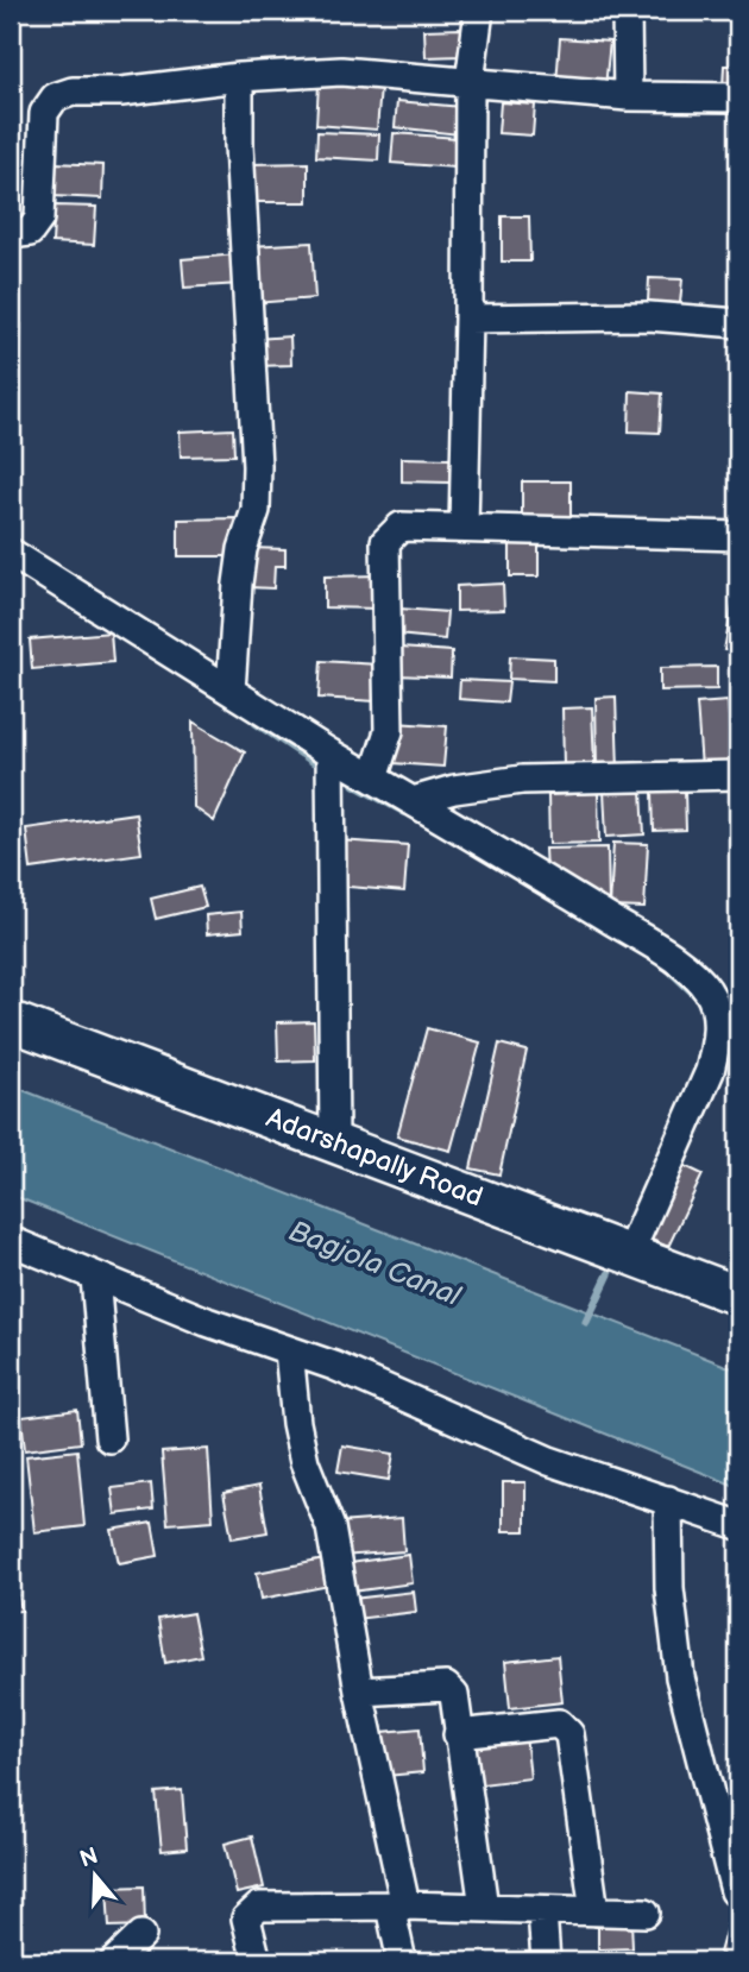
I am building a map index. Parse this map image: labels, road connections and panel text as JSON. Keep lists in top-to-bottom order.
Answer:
{
  "streets": {
    "street": ["Adarshapally Road"]
  },
  "water": ["Bagjola Canal"],
  "north": "top"
}
